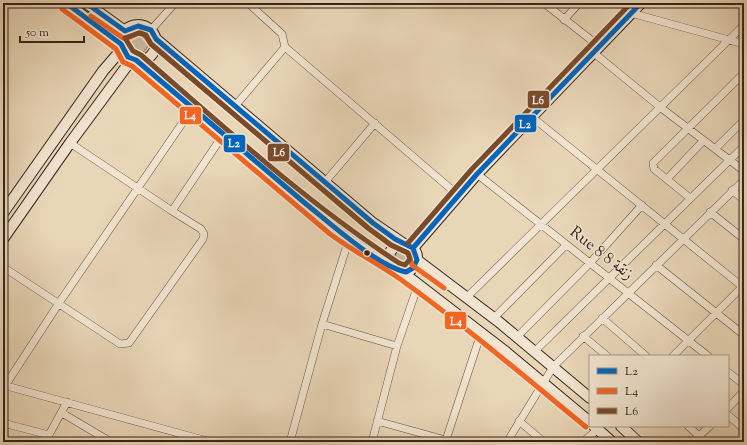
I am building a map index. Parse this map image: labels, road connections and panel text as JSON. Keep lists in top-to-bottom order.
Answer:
{
  "streets": {
    "street": ["Rue 8 8 زنقة"]
  },
  "lines": ["transit line L2", "transit line L6", "transit line L4"],
  "legend": ["L2", "L4", "L6"],
  "scale_bar": "50 m"
}
